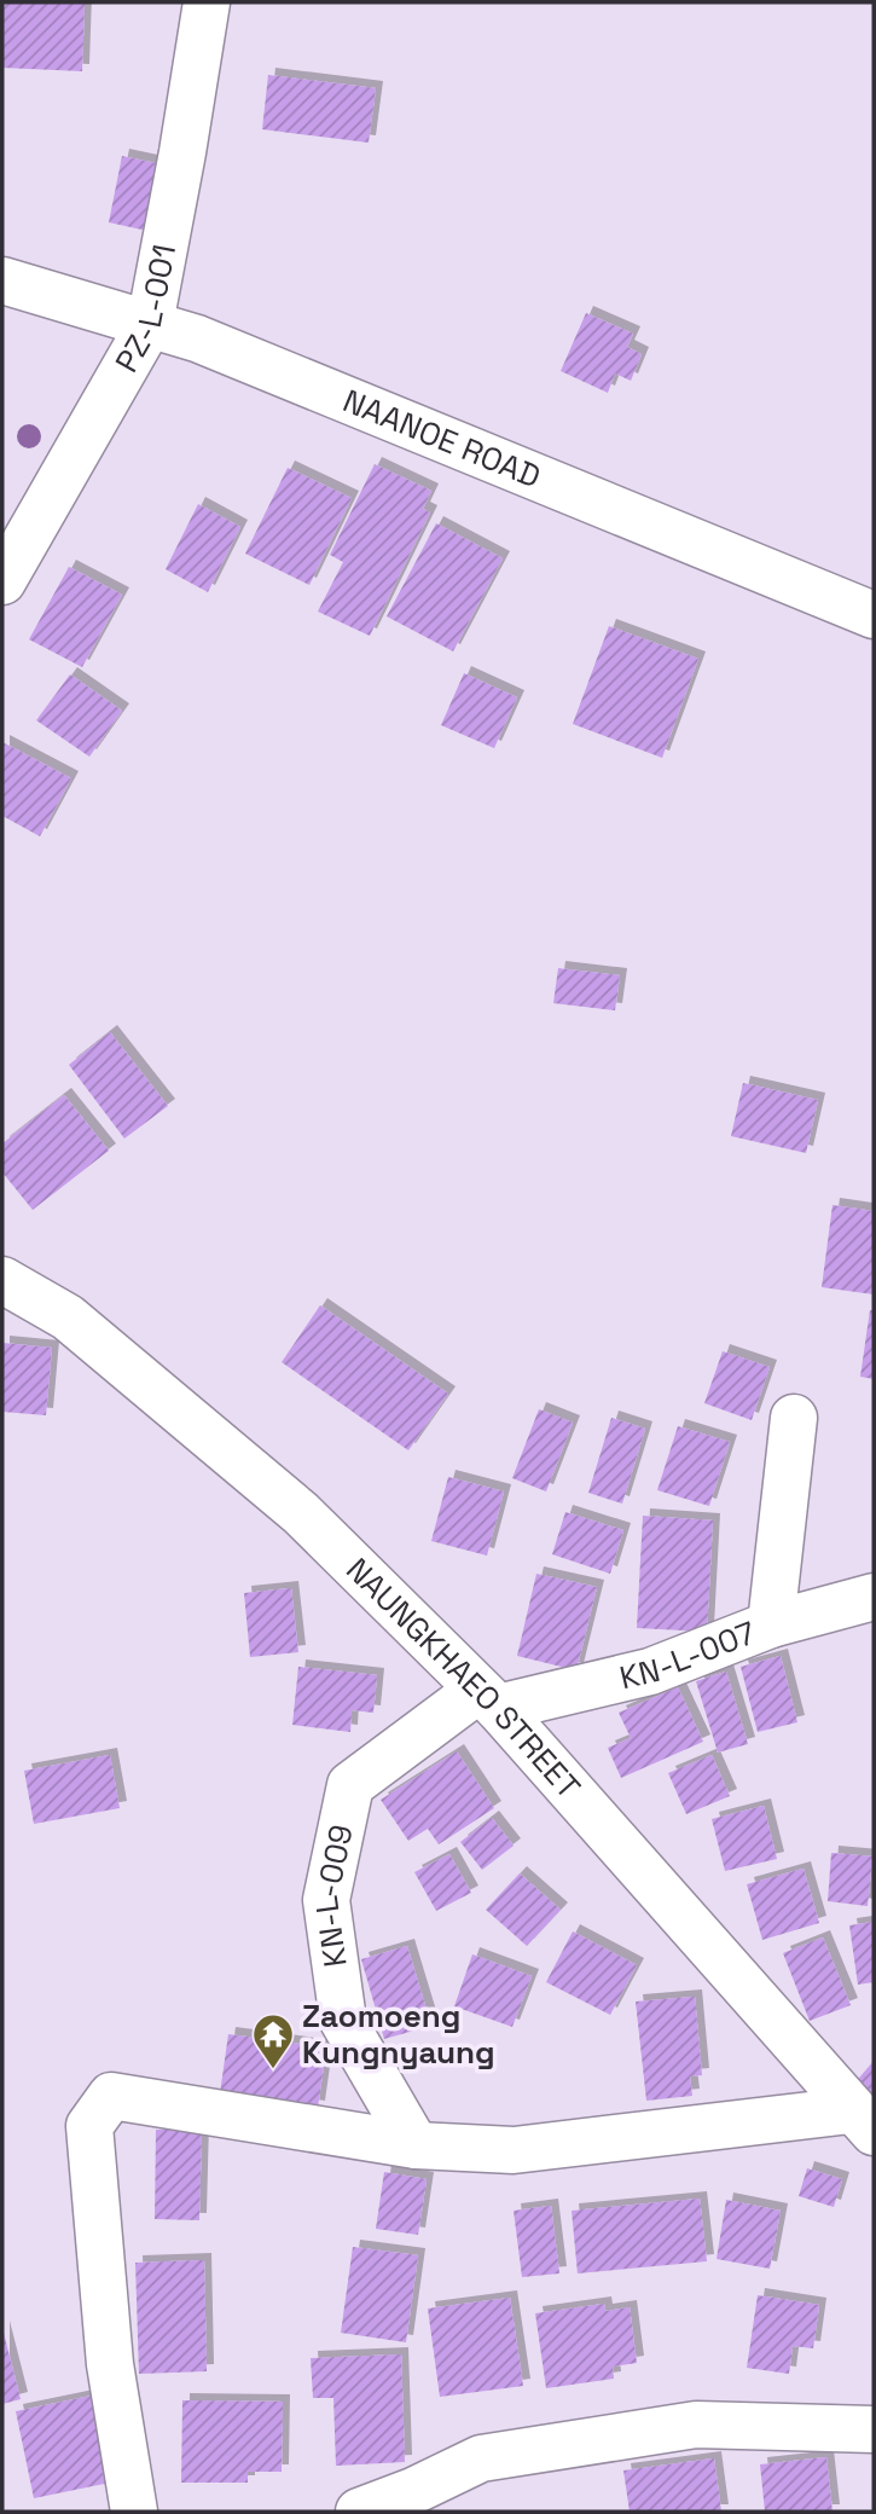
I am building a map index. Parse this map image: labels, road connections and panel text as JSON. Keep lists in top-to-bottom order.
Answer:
{
  "streets": {
    "street": [
      "PZ-L-001",
      "NAANOE ROAD",
      "KN-L-007",
      "NAUNGKHAEO STREET",
      "KN-L-009"
    ]
  },
  "crossings": [
    ["PZ-L-001", "NAANOE ROAD"],
    ["KN-L-007", "NAUNGKHAEO STREET"],
    ["KN-L-007", "KN-L-009"],
    ["NAUNGKHAEO STREET", "KN-L-009"]
  ],
  "places": {
    "temple": ["Zaomoeng Kungnyaung"]
  }
}
